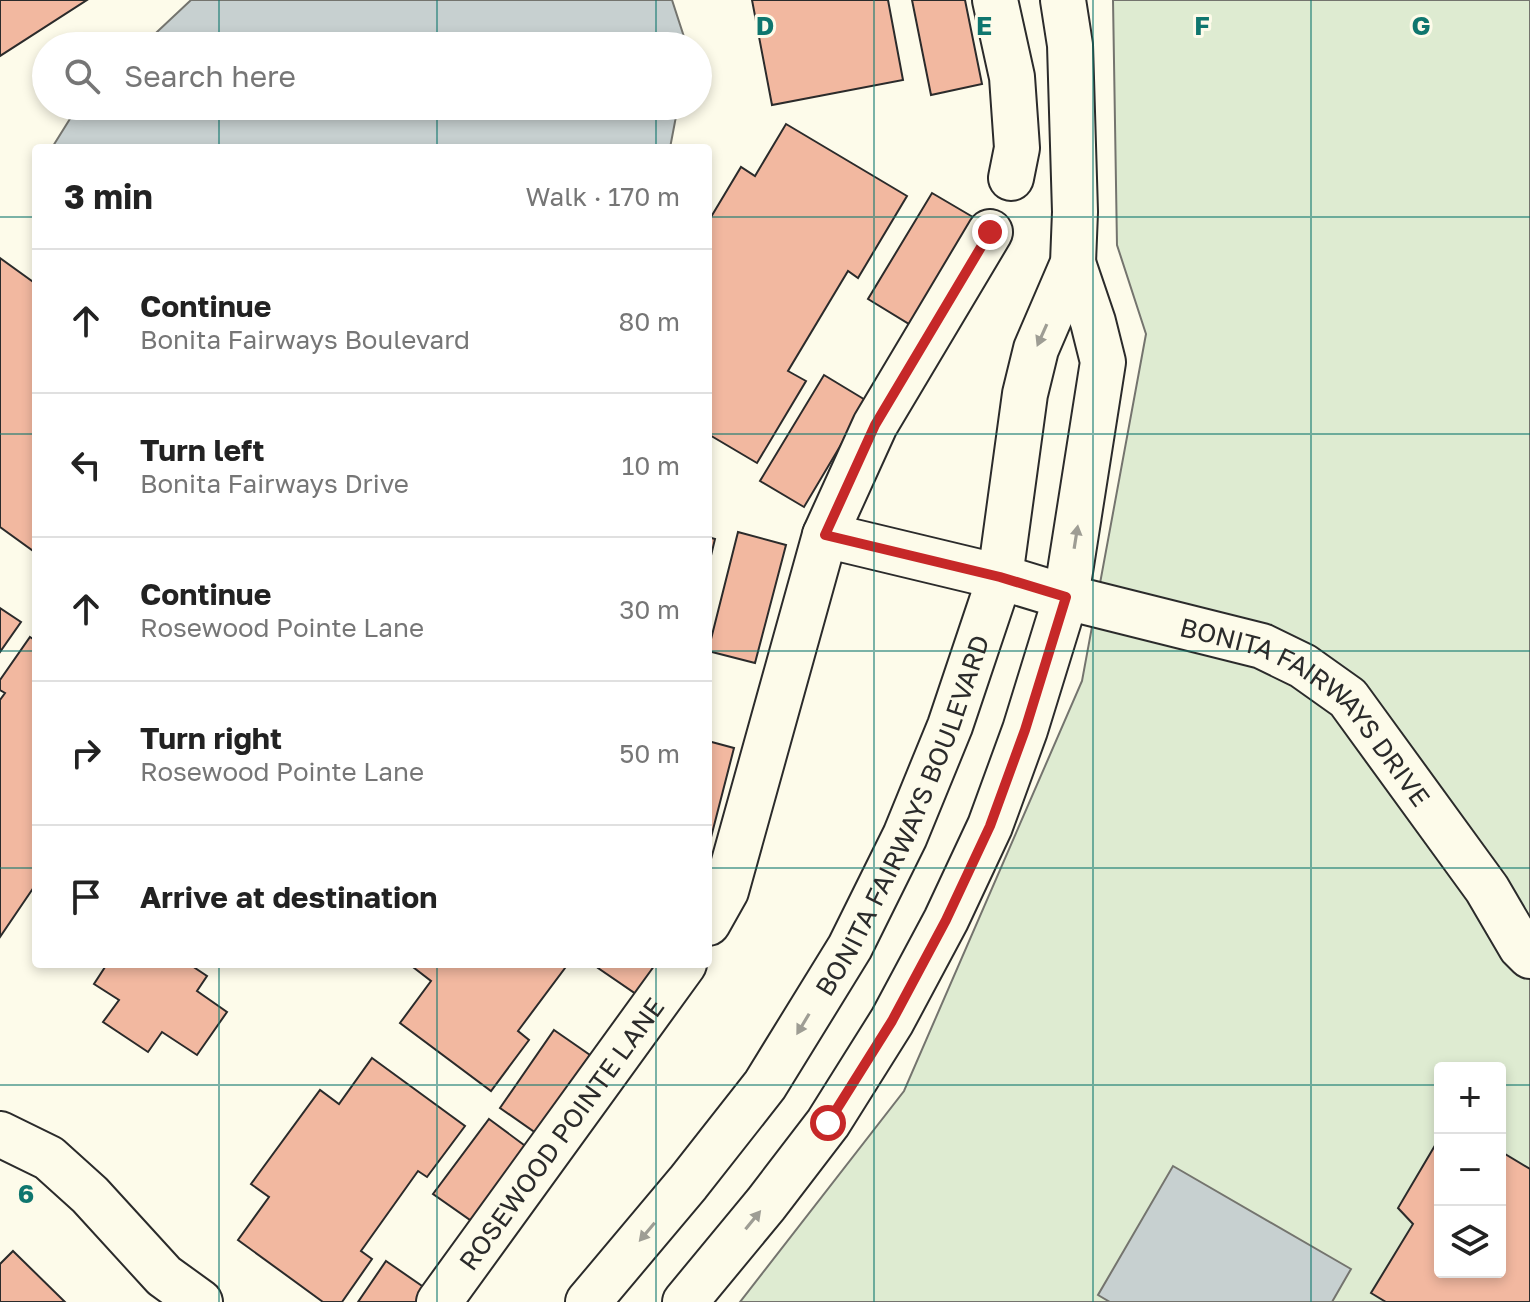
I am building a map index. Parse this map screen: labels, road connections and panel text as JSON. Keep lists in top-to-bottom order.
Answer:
{
  "streets": {
    "street": ["BONITA FAIRWAYS DRIVE", "BONITA FAIRWAYS BOULEVARD", "ROSEWOOD POINTE LANE"]
  },
  "crossings": [
    ["BONITA FAIRWAYS DRIVE", "BONITA FAIRWAYS BOULEVARD"]
  ],
  "page": {
    "search": "Search here",
    "heading": ["3 min", "Walk · 170 m"],
    "list": [
      ["Continue", "Bonita Fairways Boulevard", "80 m"],
      ["Turn left", "Bonita Fairways Drive", "10 m"],
      ["Continue", "Rosewood Pointe Lane", "30 m"],
      ["Turn right", "Rosewood Pointe Lane", "50 m"],
      "Arrive at destination"
    ],
    "map_buttons": ["+", "−"]
  },
  "grid": {
    "columns": [
      "D",
      "E",
      "F",
      "G"
    ],
    "rows": ["6"]
  }
}
